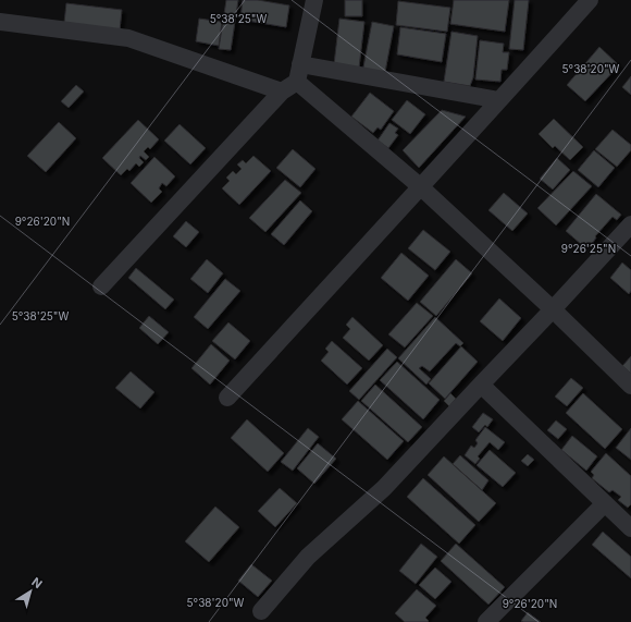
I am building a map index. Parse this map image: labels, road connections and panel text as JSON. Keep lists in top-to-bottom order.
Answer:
{
  "north": "top right",
  "coordinates": [
    "5°38'25\"W",
    "5°38'20\"W",
    "9°26'20\"N",
    "9°26'25\"N"
  ]
}
